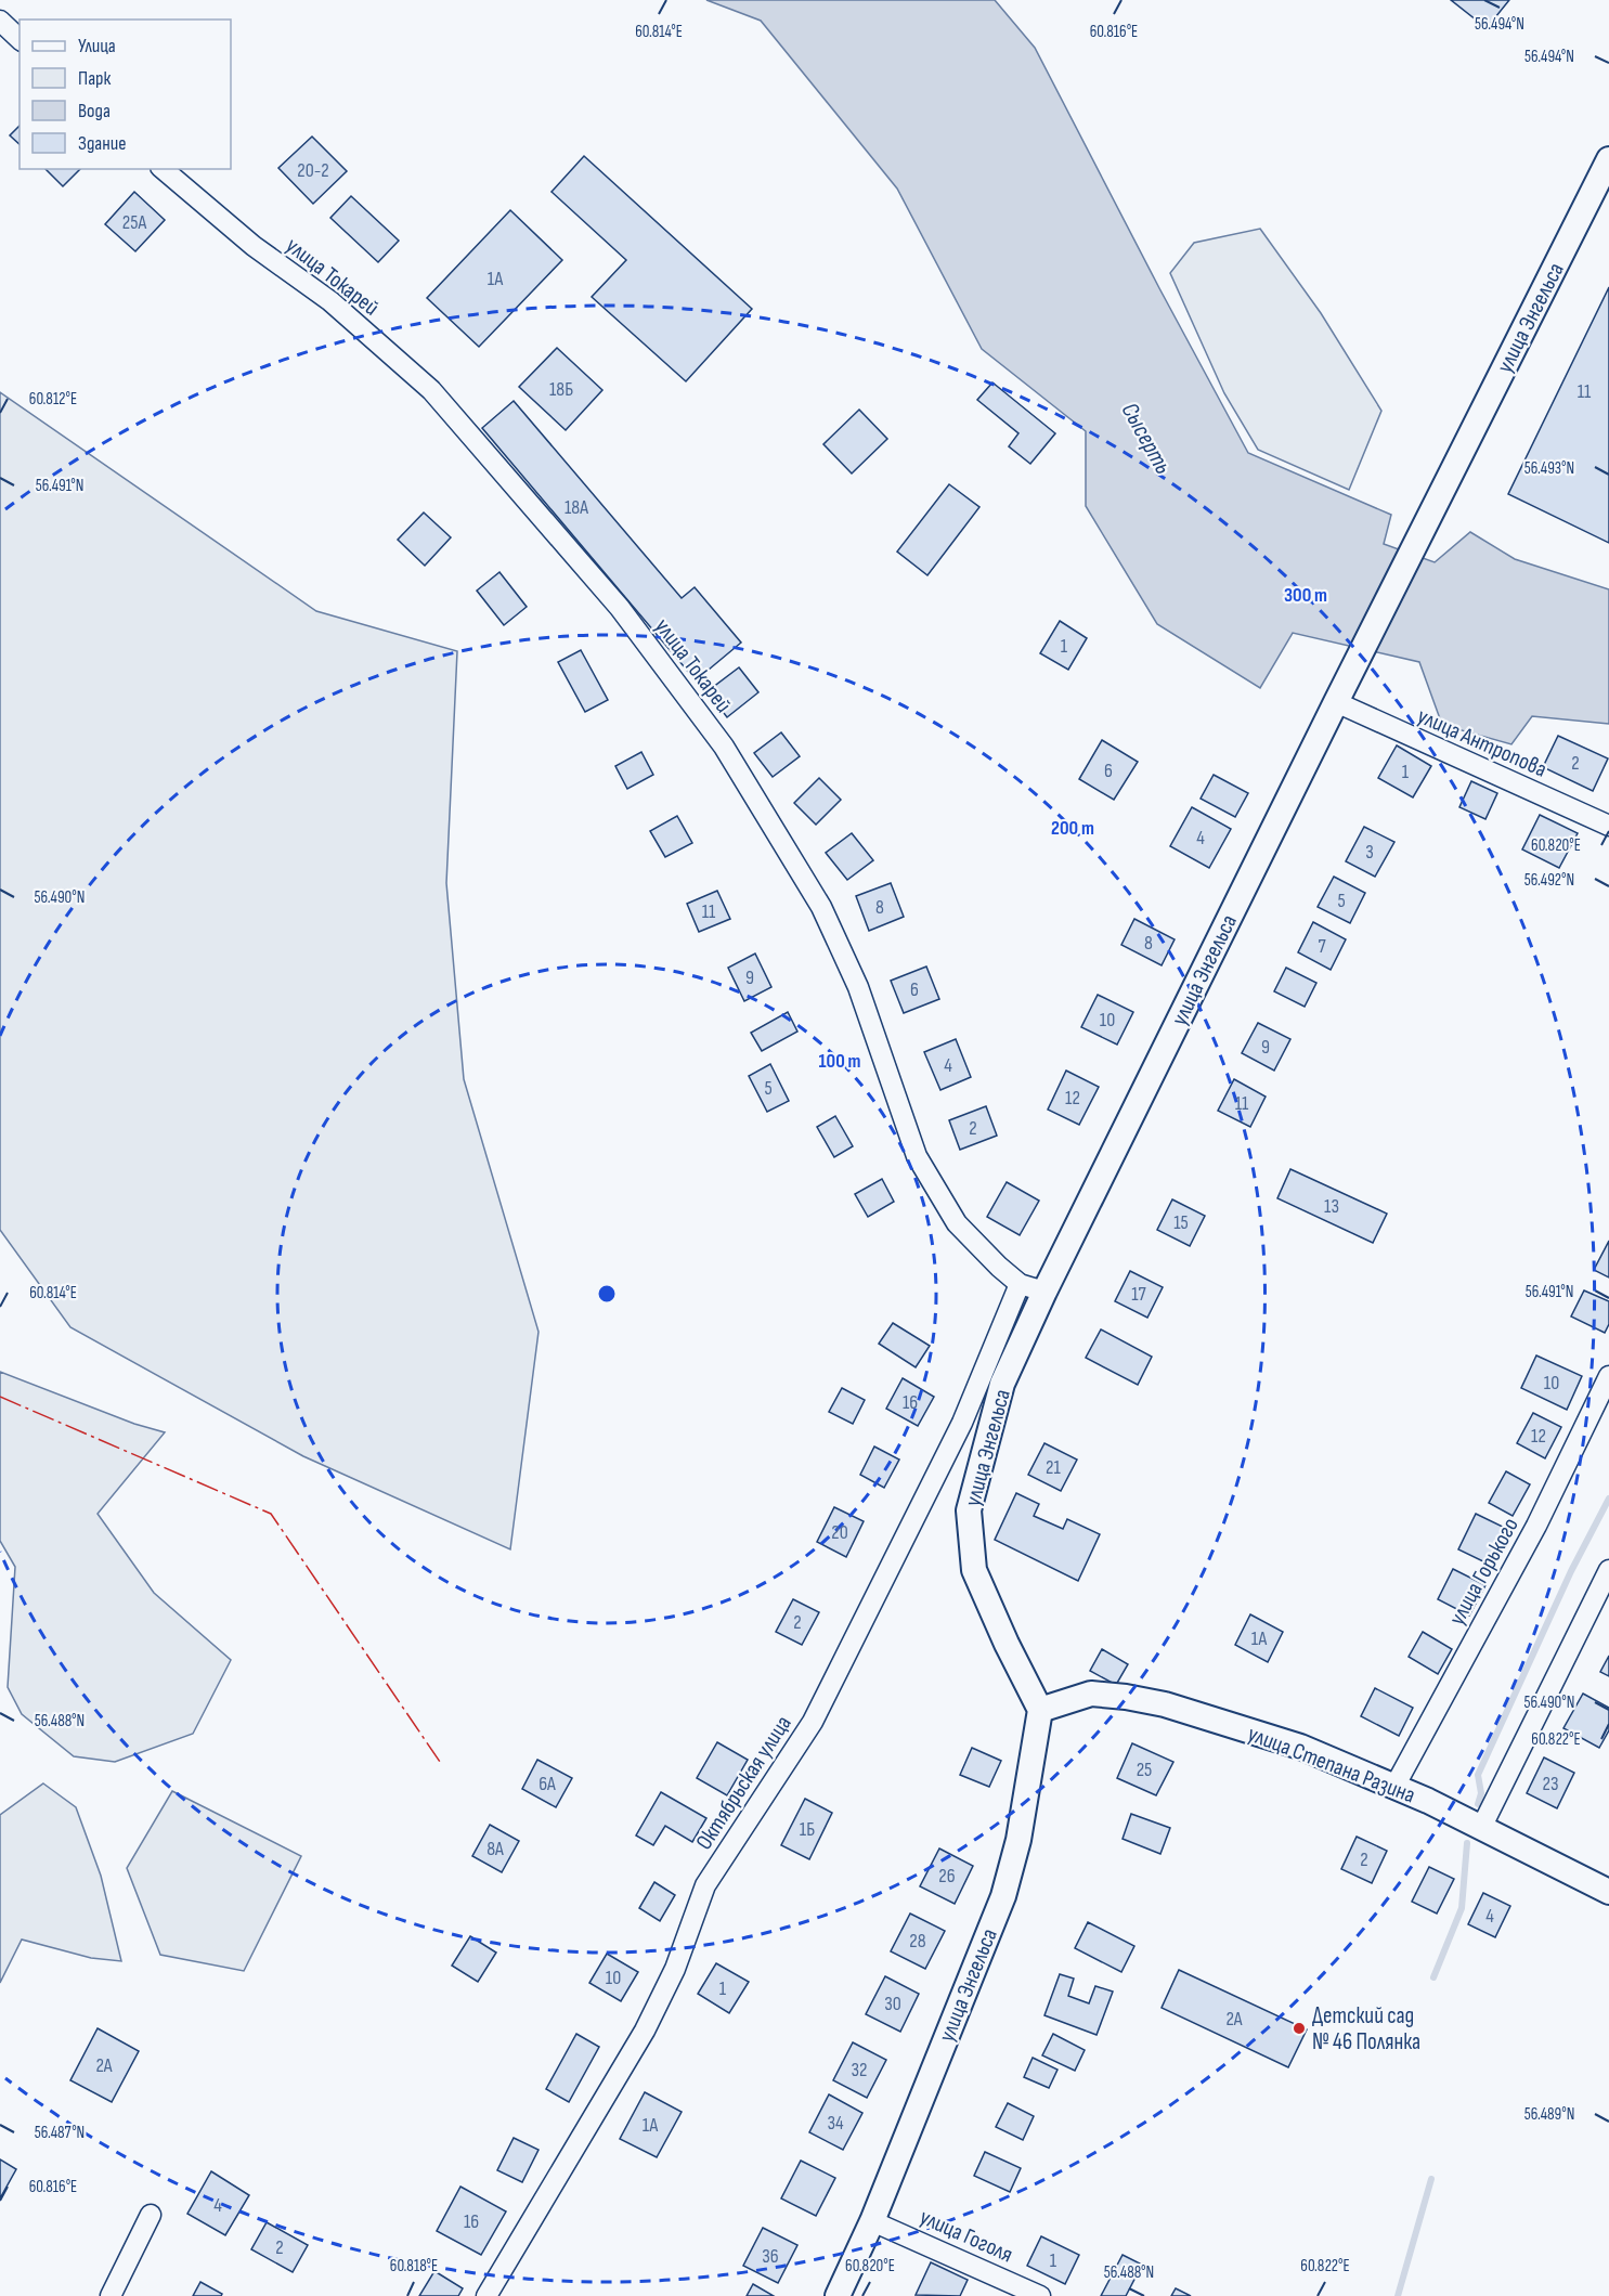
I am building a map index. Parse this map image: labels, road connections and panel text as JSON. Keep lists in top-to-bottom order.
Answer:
{
  "streets": {
    "street": [
      "улица Токарей",
      "улица Энгельса",
      "улица Антропова",
      "улица Горького",
      "улица Степана Разина",
      "Октябрьская улица",
      "улица Гоголя"
    ]
  },
  "crossings": [
    ["улица Токарей", "улица Энгельса"],
    ["улица Токарей", "Октябрьская улица"],
    ["улица Энгельса", "улица Антропова"],
    ["улица Энгельса", "улица Степана Разина"],
    ["улица Энгельса", "улица Гоголя"],
    ["улица Горького", "улица Степана Разина"]
  ],
  "water": ["Сысерть"],
  "places": ["Детский сад № 46 Полянка"],
  "house_numbers": [
    "20-2",
    "25А",
    "1А",
    "18Б",
    "11",
    "18А",
    "1",
    "2",
    "6",
    "1",
    "4",
    "3",
    "5",
    "8",
    "11",
    "8",
    "7",
    "9",
    "6",
    "10",
    "9",
    "4",
    "5",
    "12",
    "11",
    "2",
    "13",
    "15",
    "17",
    "10",
    "16",
    "12",
    "21",
    "20",
    "2",
    "1А",
    "25",
    "6А",
    "23",
    "1Б",
    "8А",
    "2",
    "26",
    "4",
    "28",
    "10",
    "1",
    "30",
    "2А",
    "2А",
    "32",
    "34",
    "1А",
    "4",
    "16",
    "2",
    "36",
    "1"
  ],
  "legend": [
    "Улица",
    "Парк",
    "Вода",
    "Здание"
  ],
  "coordinates": [
    "56.494°N",
    "60.814°E",
    "60.816°E",
    "60.812°E",
    "56.493°N",
    "56.491°N",
    "60.820°E",
    "56.492°N",
    "56.490°N",
    "56.488°N",
    "60.822°E",
    "56.489°N",
    "56.487°N",
    "60.818°E"
  ],
  "rings": ["300 m", "200 m", "100 m"]
}
